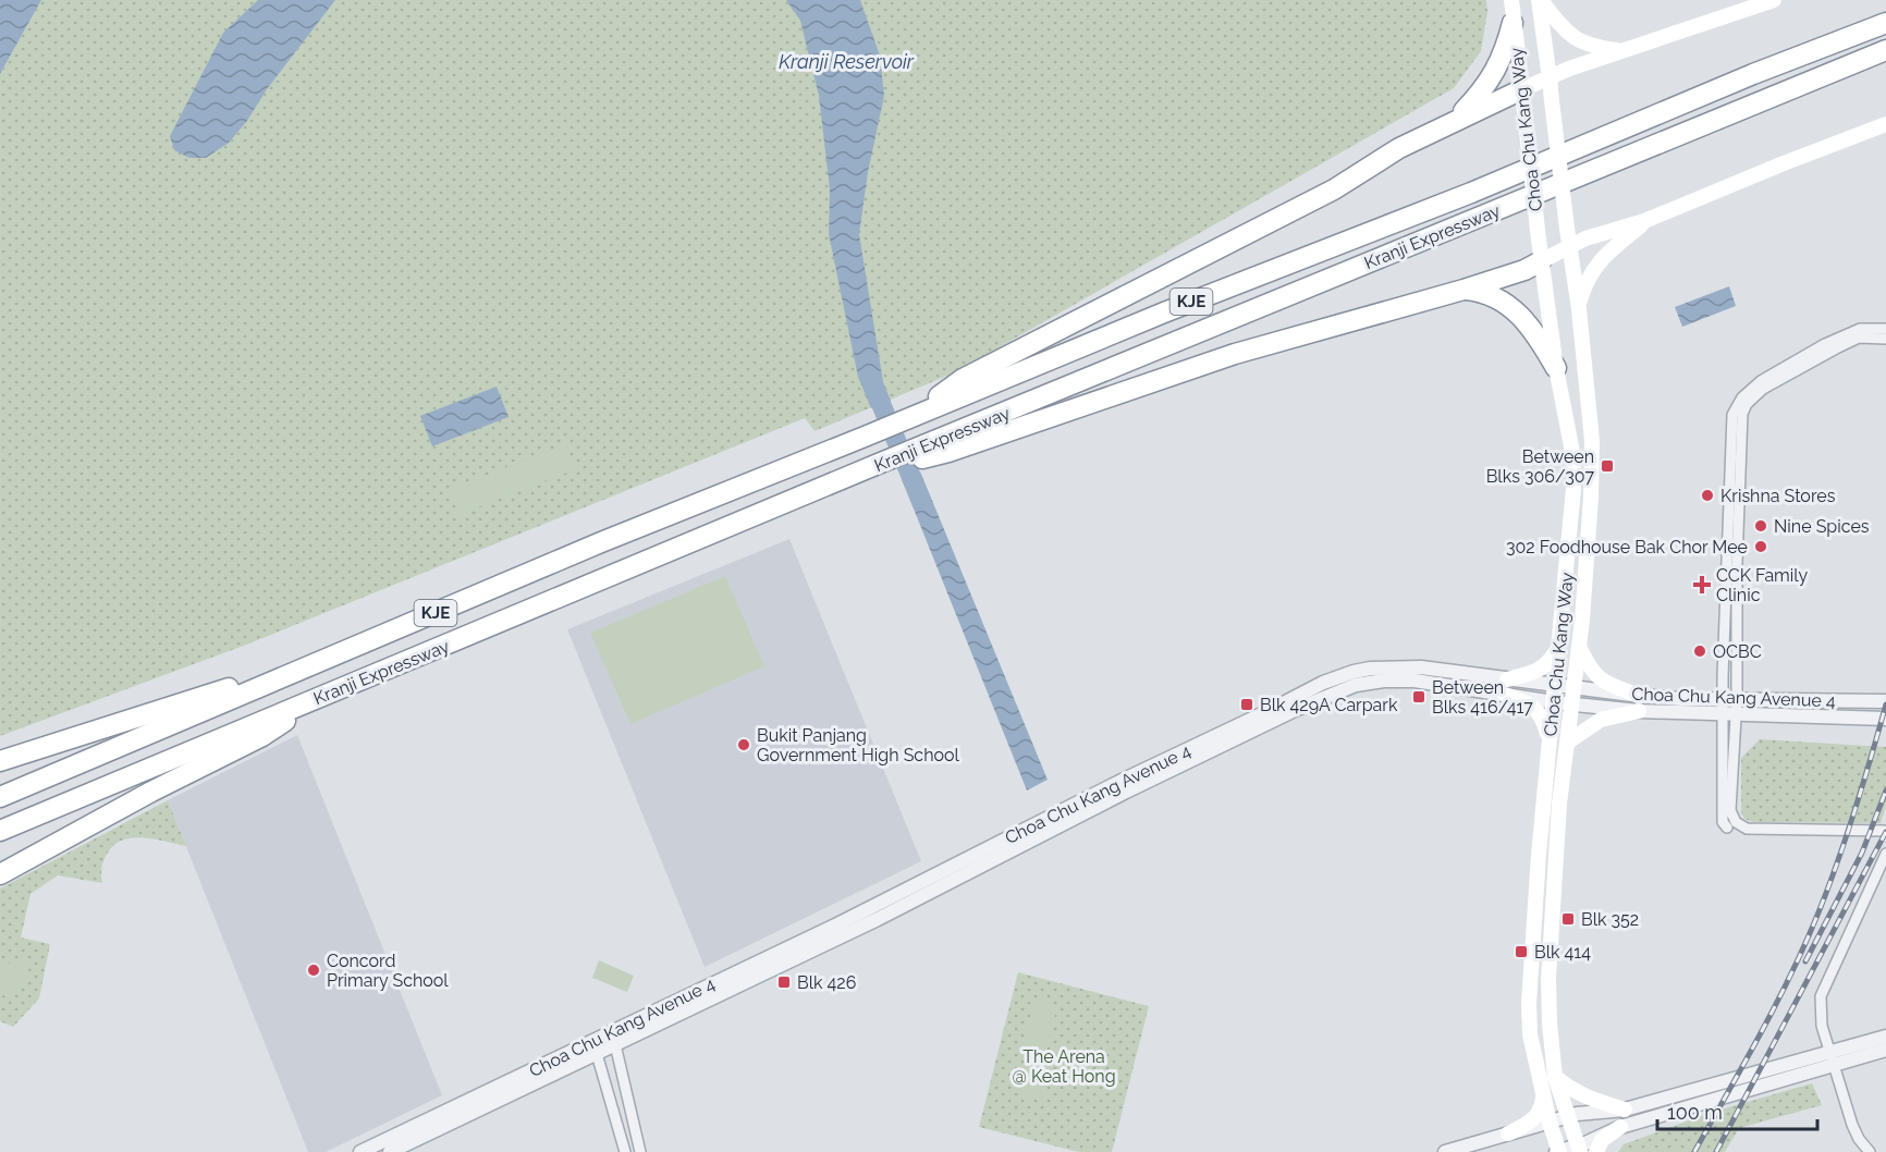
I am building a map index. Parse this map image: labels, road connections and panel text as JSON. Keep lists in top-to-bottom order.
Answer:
{
  "streets": {
    "highway": ["Kranji Expressway", "KJE"],
    "main road": ["Choa Chu Kang Way"],
    "street": ["Choa Chu Kang Avenue 4"]
  },
  "crossings": [
    ["Choa Chu Kang Way", "Choa Chu Kang Avenue 4"]
  ],
  "water": ["Kranji Reservoir"],
  "parks": ["The Arena @ Keat Hong"],
  "places": {
    "transit": [
      "Between Blks 306/307",
      "Between Blks 416/417",
      "Blk 429A Carpark",
      "Blk 352",
      "Blk 414",
      "Blk 426"
    ],
    "other": [
      "Krishna Stores",
      "Nine Spices",
      "302 Foodhouse Bak Chor Mee",
      "OCBC",
      "Bukit Panjang Government High School",
      "Concord Primary School"
    ],
    "health": ["CCK Family Clinic"]
  },
  "scale_bar": "100 m"
}
